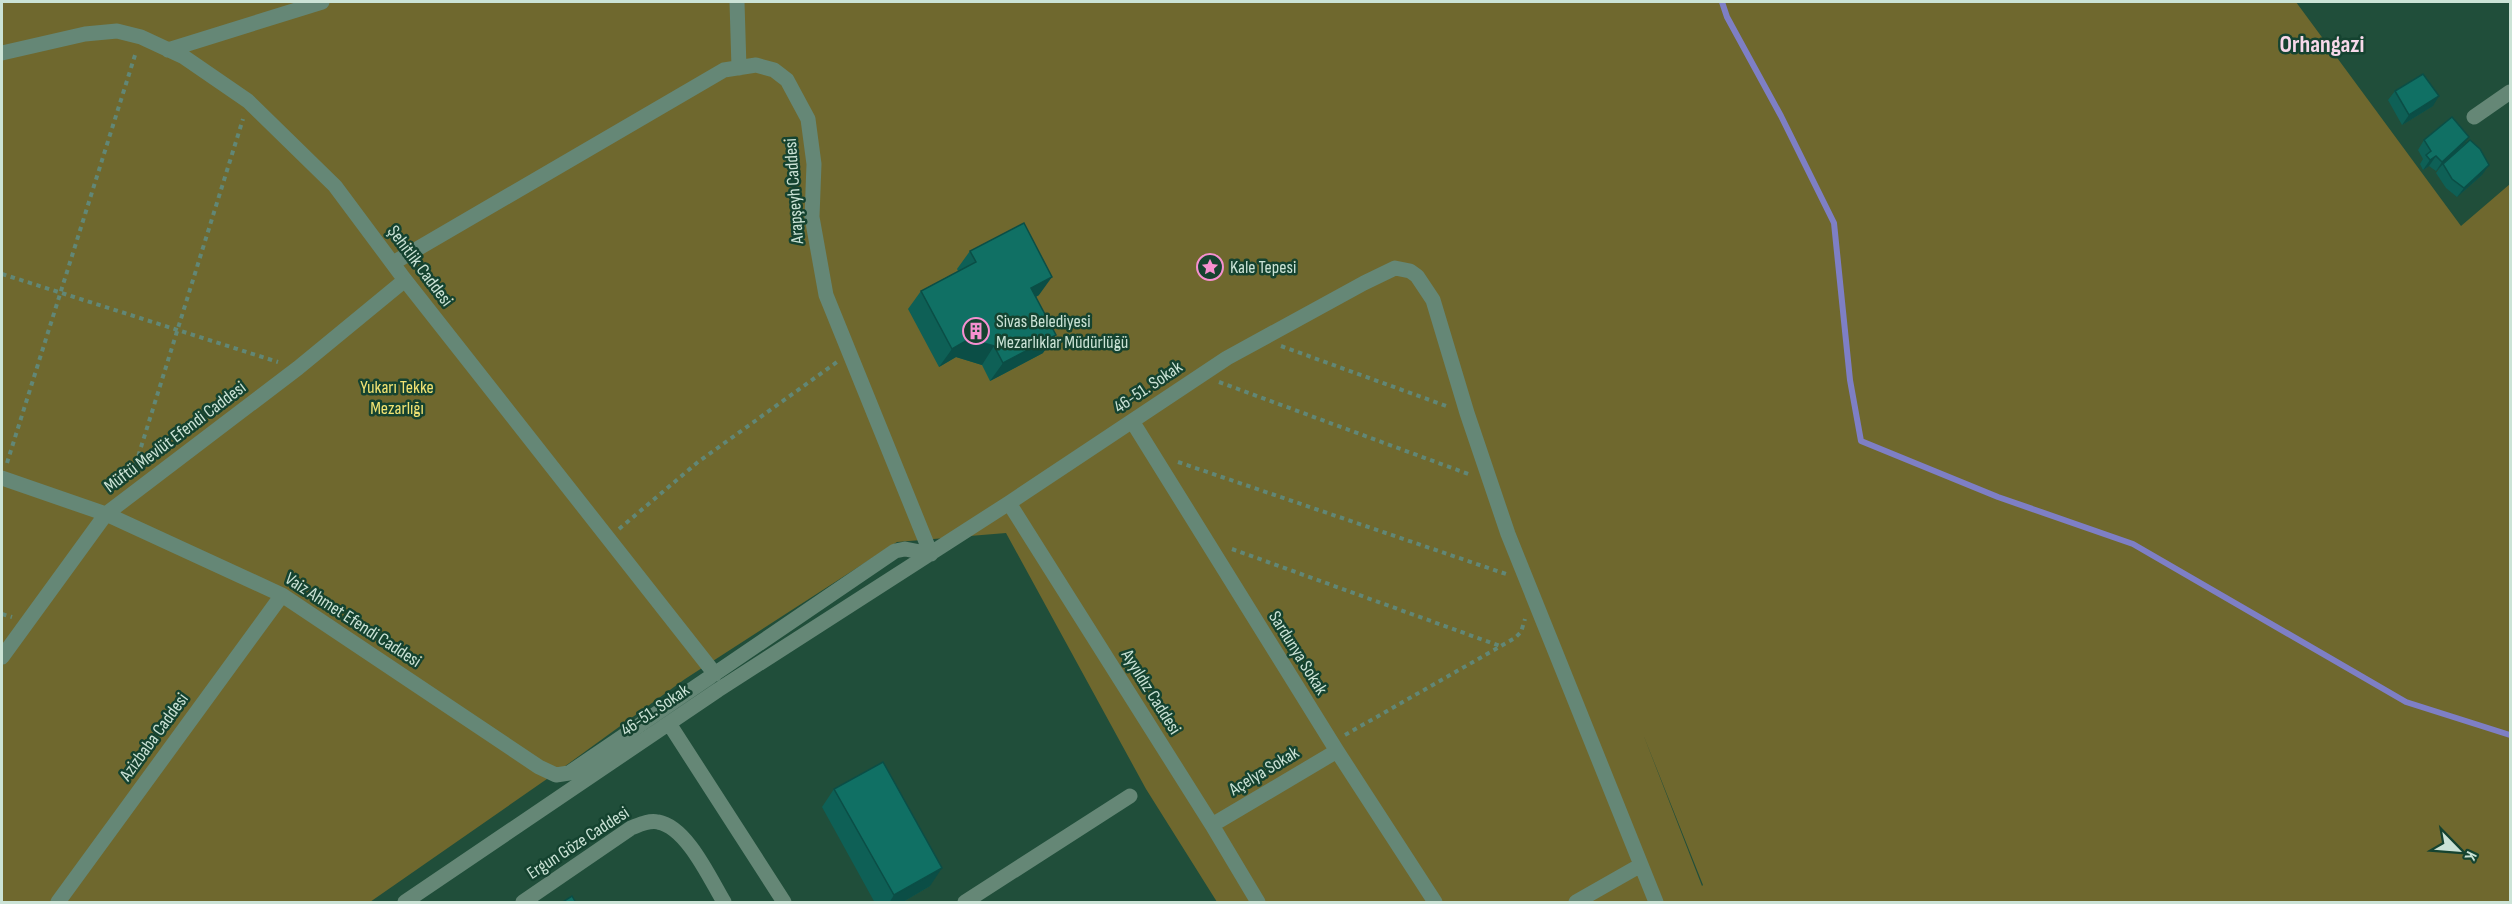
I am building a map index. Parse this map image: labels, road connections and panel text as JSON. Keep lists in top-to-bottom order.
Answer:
{
  "streets": {
    "street": [
      "Arapşeyh Caddesi",
      "Şehitlik Caddesi",
      "46-51. Sokak",
      "Müftü Mevlüt Efendi Caddesi",
      "Vaiz Ahmet Efendi Caddesi",
      "Sardunya Sokak",
      "Ayyıldız Caddesi",
      "Azizbaba Caddesi",
      "Açelya Sokak",
      "Ergun Göze Caddesi"
    ]
  },
  "crossings": [
    ["Arapşeyh Caddesi", "Şehitlik Caddesi"],
    ["Arapşeyh Caddesi", "46-51. Sokak"],
    ["Şehitlik Caddesi", "46-51. Sokak"],
    ["Şehitlik Caddesi", "Müftü Mevlüt Efendi Caddesi"],
    ["46-51. Sokak", "Vaiz Ahmet Efendi Caddesi"],
    ["46-51. Sokak", "Sardunya Sokak"],
    ["46-51. Sokak", "Ayyıldız Caddesi"],
    ["Müftü Mevlüt Efendi Caddesi", "Vaiz Ahmet Efendi Caddesi"],
    ["Vaiz Ahmet Efendi Caddesi", "Azizbaba Caddesi"],
    ["Sardunya Sokak", "Açelya Sokak"],
    ["Ayyıldız Caddesi", "Açelya Sokak"]
  ],
  "districts": ["Orhangazi"],
  "parks": ["Yukarı Tekke Mezarlığı"],
  "places": {
    "place": ["Kale Tepesi"],
    "building": ["Sivas Belediyesi Mezarlıklar Müdürlüğü"]
  },
  "north": "bottom right"
}
